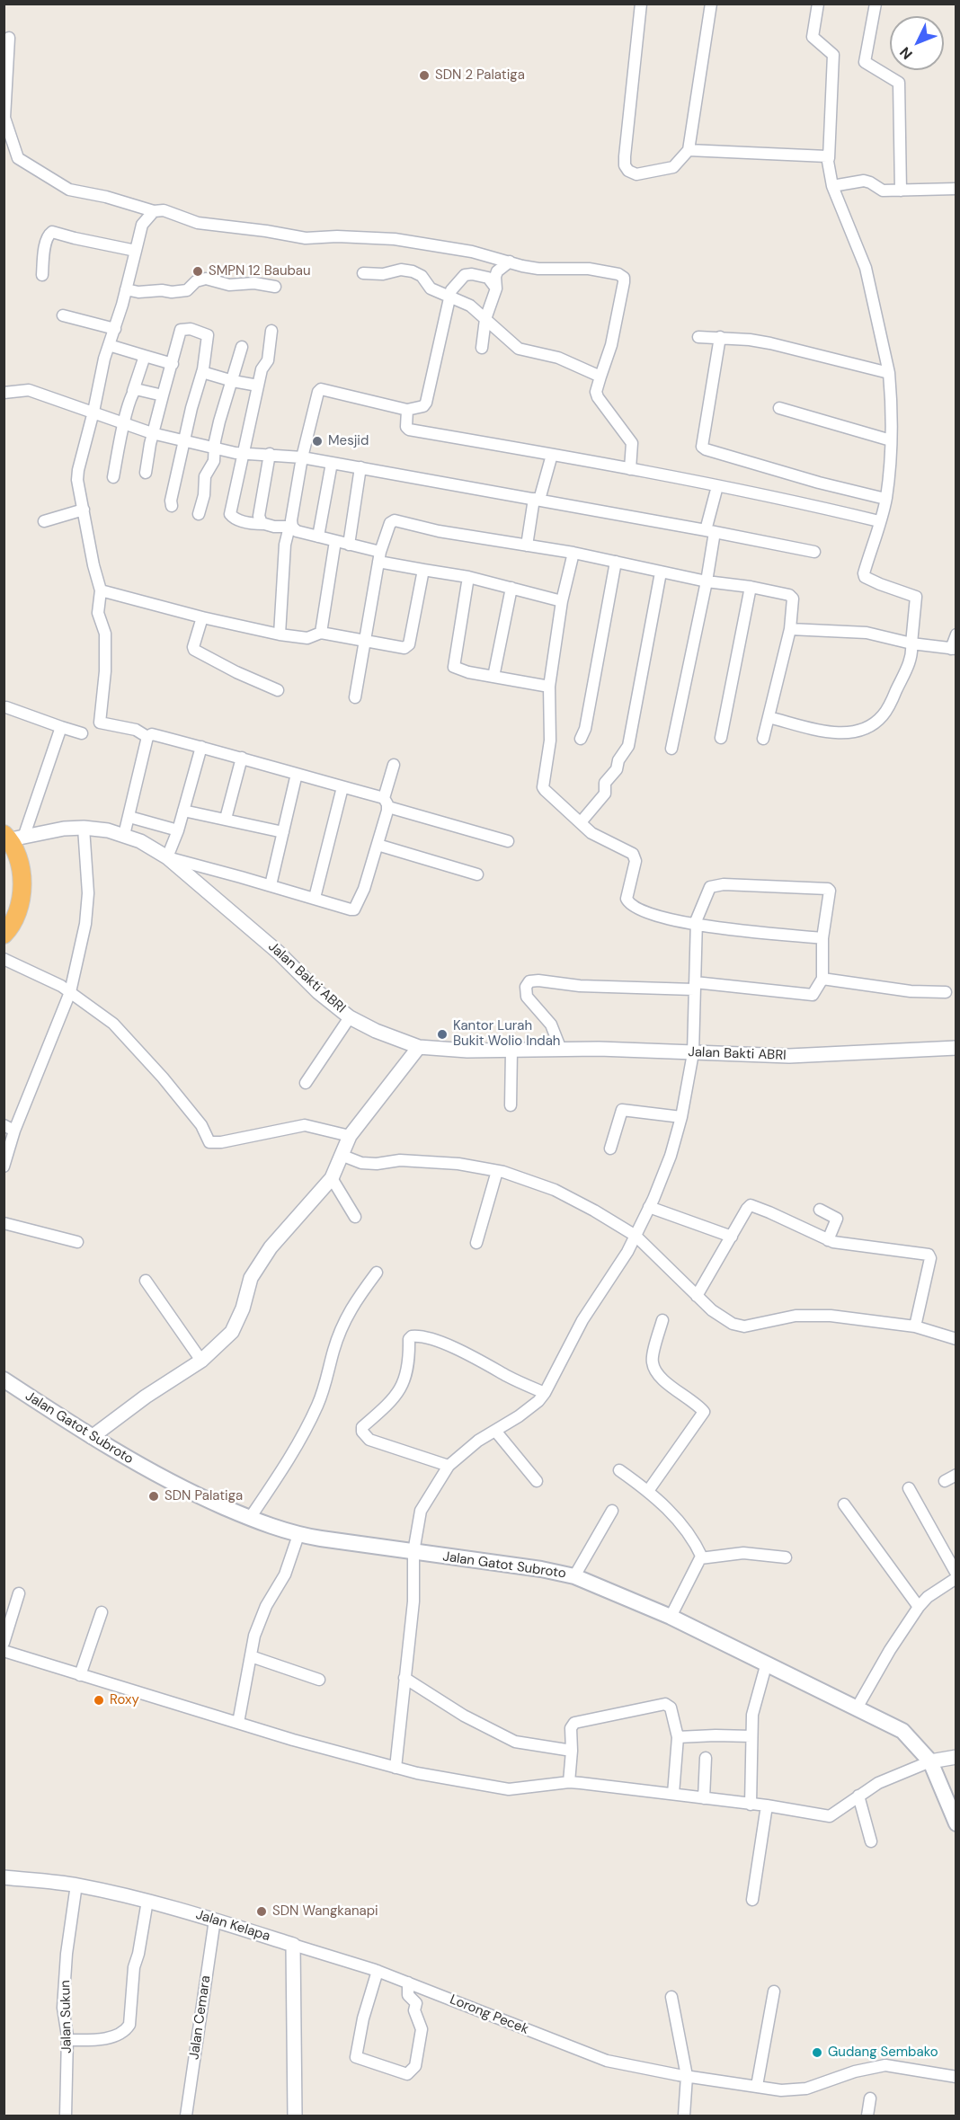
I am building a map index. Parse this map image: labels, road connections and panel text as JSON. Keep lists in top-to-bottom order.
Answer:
{
  "streets": {
    "main road": ["Jalan Gatot Subroto"],
    "street": [
      "Jalan Bakti ABRI",
      "Jalan Kelapa",
      "Lorong Pecek",
      "Jalan Sukun",
      "Jalan Cemara"
    ]
  },
  "crossings": [
    ["Jalan Kelapa", "Lorong Pecek"],
    ["Jalan Kelapa", "Jalan Sukun"],
    ["Jalan Kelapa", "Jalan Cemara"]
  ],
  "places": [
    "SDN 2 Palatiga",
    "SMPN 12 Baubau",
    "Mesjid",
    "Kantor Lurah Bukit Wolio Indah",
    "SDN Palatiga",
    "Roxy",
    "SDN Wangkanapi",
    "Gudang Sembako"
  ],
  "north": "bottom left"
}
